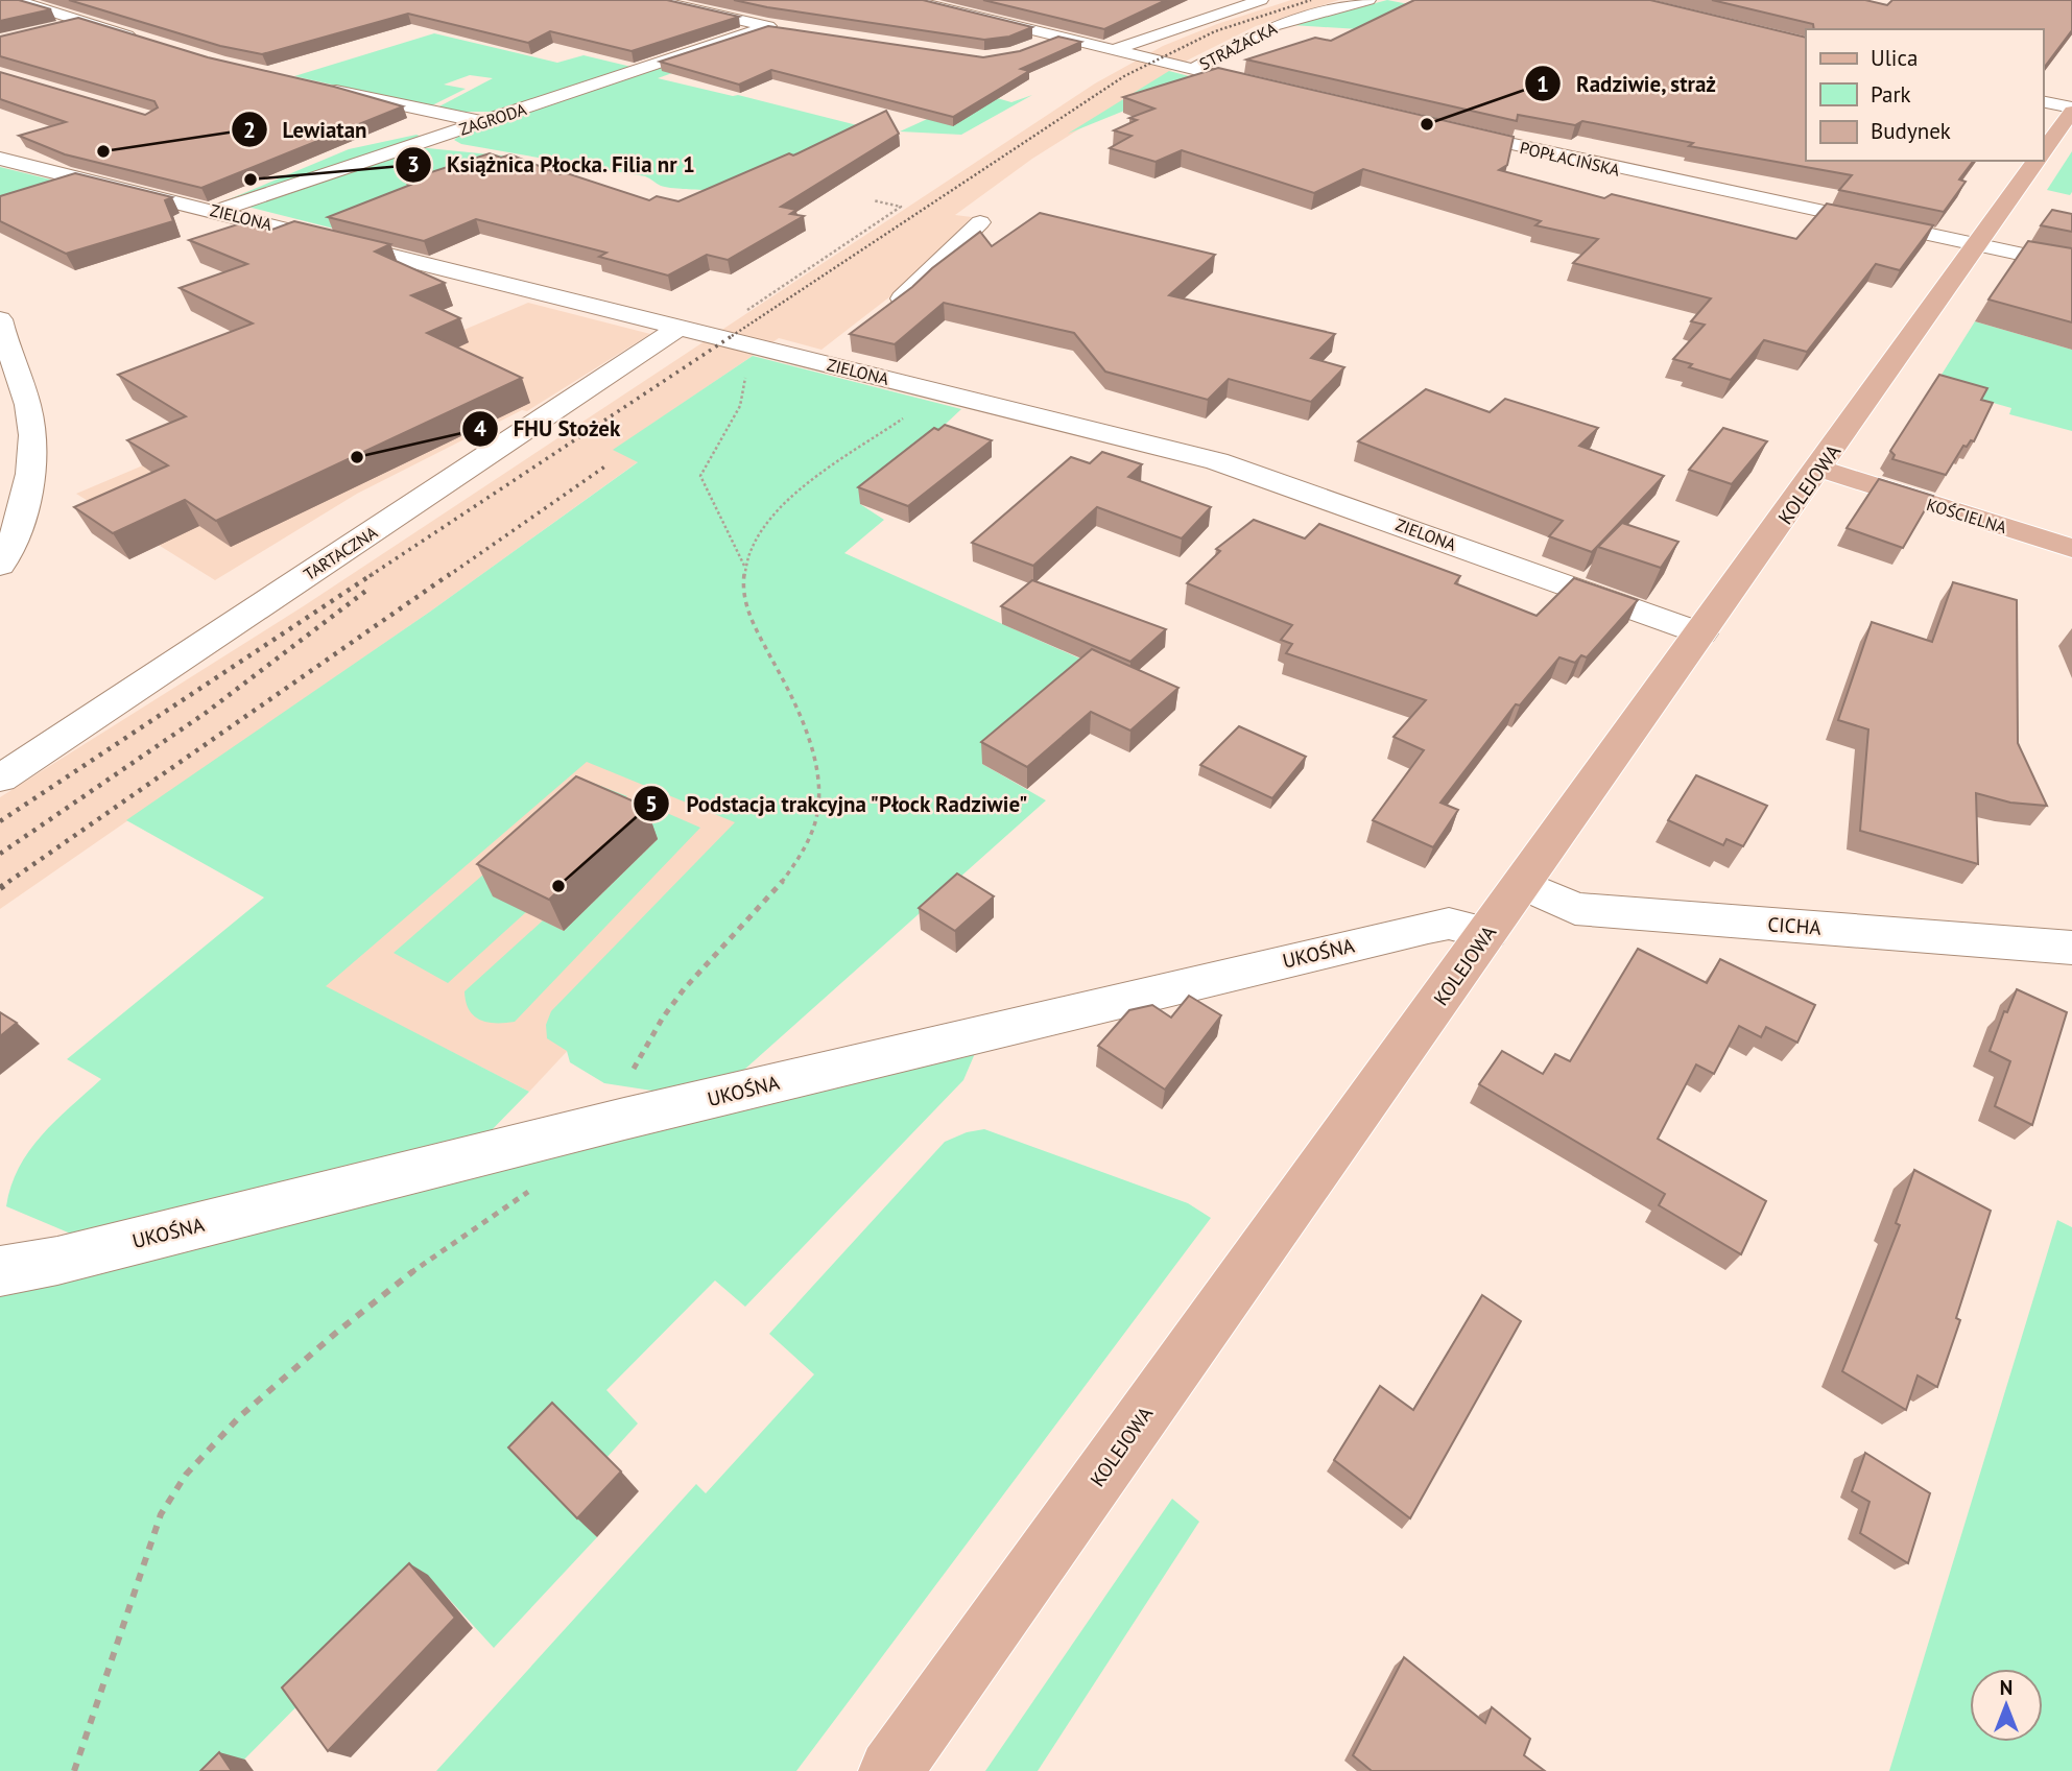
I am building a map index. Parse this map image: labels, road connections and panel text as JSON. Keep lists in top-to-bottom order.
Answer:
{
  "streets": {
    "main road": ["KOLEJOWA", "KOŚCIELNA"],
    "street": [
      "STRAŻACKA",
      "ZAGRODA",
      "POPŁACIŃSKA",
      "ZIELONA",
      "TARTACZNA",
      "CICHA",
      "UKOŚNA"
    ]
  },
  "crossings": [
    ["ZAGRODA", "ZIELONA"],
    ["POPŁACIŃSKA", "KOLEJOWA"],
    ["ZIELONA", "KOLEJOWA"],
    ["ZIELONA", "TARTACZNA"],
    ["KOLEJOWA", "KOŚCIELNA"],
    ["KOLEJOWA", "CICHA"],
    ["KOLEJOWA", "UKOŚNA"]
  ],
  "places": [
    "Radziwie, straż",
    "Lewiatan",
    "Książnica Płocka. Filia nr 1",
    "FHU Stożek",
    "Podstacja trakcyjna \"Płock Radziwie\""
  ],
  "legend": ["Ulica", "Park", "Budynek"],
  "north": "top"
}
